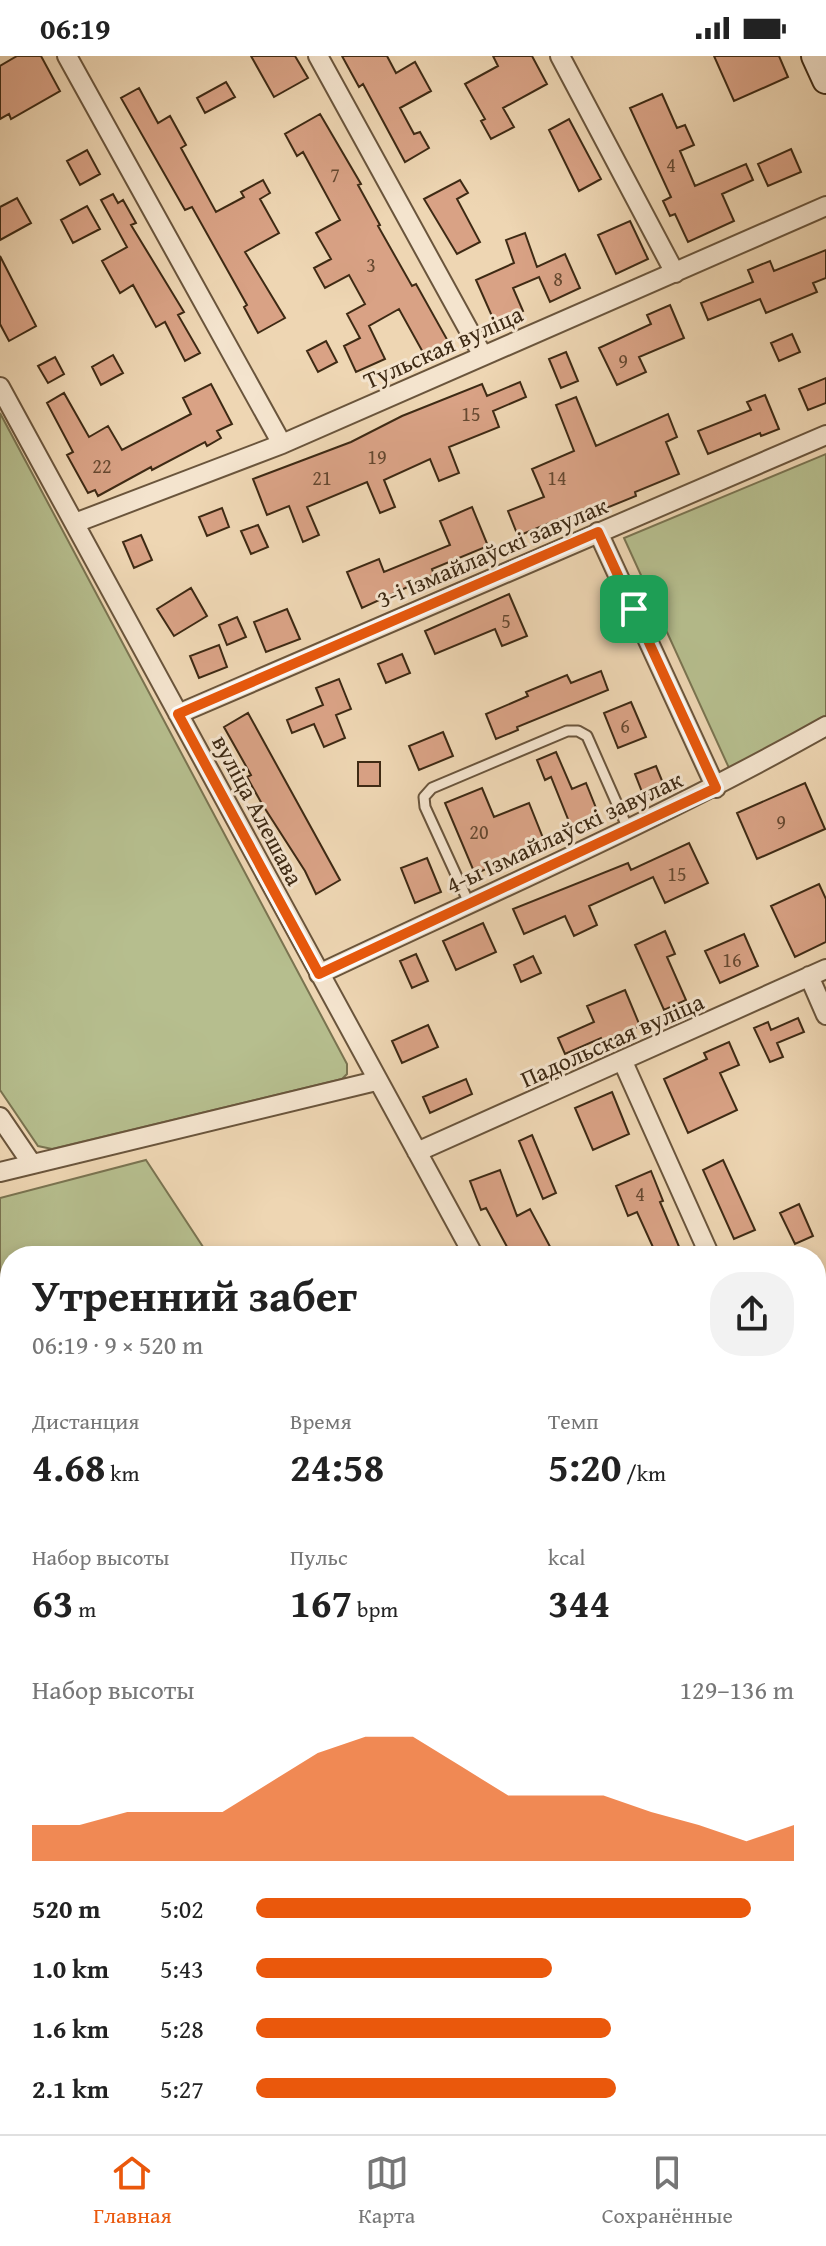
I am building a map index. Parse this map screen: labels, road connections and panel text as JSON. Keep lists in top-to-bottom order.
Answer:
{
  "streets": {
    "street": [
      "Тульская вуліца",
      "3-і Ізмайлаўскі завулак",
      "вуліца Алешава",
      "4-ы Ізмайлаўскі завулак",
      "Падольская вуліца"
    ]
  },
  "crossings": [
    ["Тульская вуліца", "вуліца Алешава"],
    ["3-і Ізмайлаўскі завулак", "вуліца Алешава"],
    ["вуліца Алешава", "4-ы Ізмайлаўскі завулак"],
    ["вуліца Алешава", "Падольская вуліца"]
  ],
  "house_numbers": [
    "4",
    "7",
    "3",
    "8",
    "9",
    "15",
    "19",
    "22",
    "21",
    "14",
    "5",
    "6",
    "9",
    "20",
    "15",
    "16",
    "4"
  ],
  "page": {
    "status": "06:19",
    "heading": ["Утренний забег", "06:19 · 9 × 520 m"],
    "stats": [
      ["Дистанция", "4.68 km"],
      ["Время", "24:58"],
      ["Темп", "5:20 /km"],
      ["Набор высоты", "63 m"],
      ["Пульс", "167 bpm"],
      ["kcal", "344"]
    ],
    "chart": ["Набор высоты", "129–136 m"],
    "list": [
      {
        "name": "520 m",
        "note": "5:02"
      },
      {
        "name": "1.0 km",
        "note": "5:43"
      },
      {
        "name": "1.6 km",
        "note": "5:28"
      },
      {
        "name": "2.1 km",
        "note": "5:27"
      }
    ],
    "tabs": ["Главная", "Карта", "Сохранённые"]
  }
}
